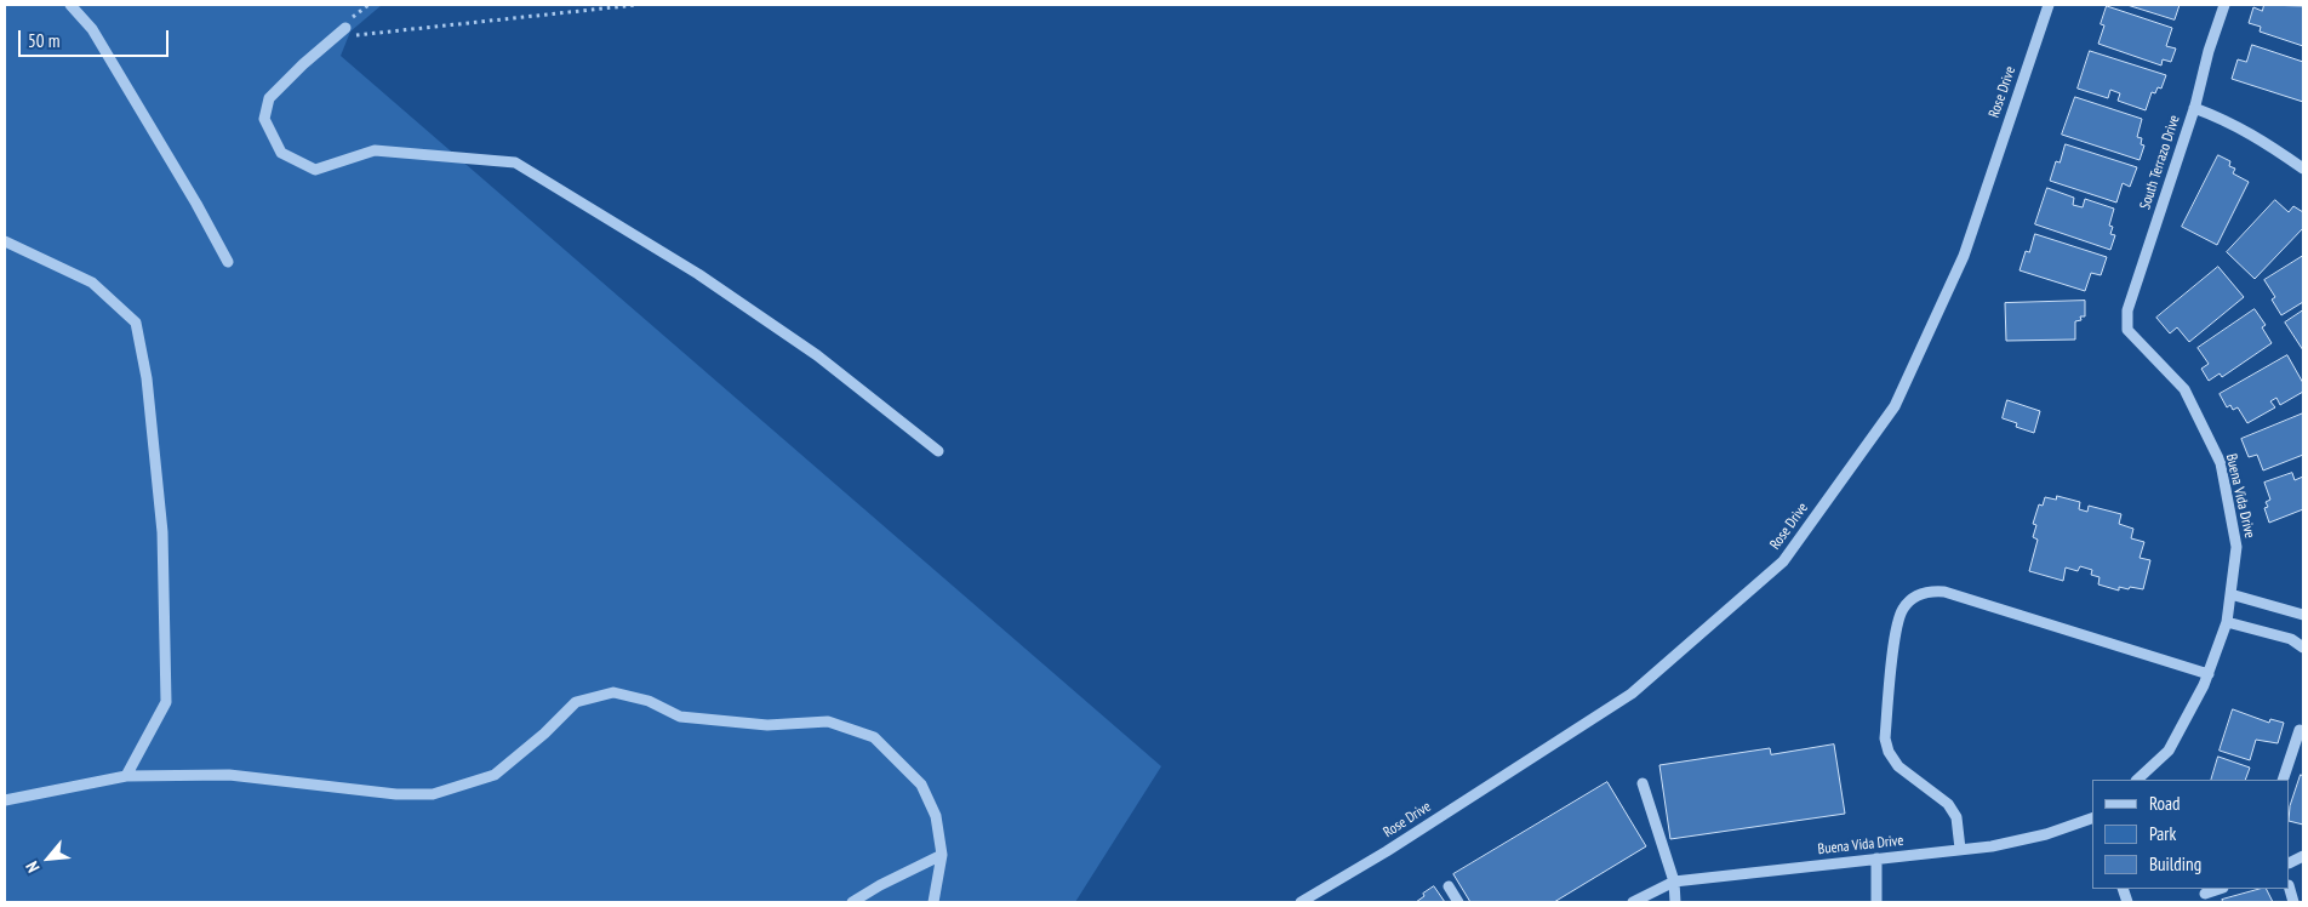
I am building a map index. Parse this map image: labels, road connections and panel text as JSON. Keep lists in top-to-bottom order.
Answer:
{
  "streets": {
    "street": ["Rose Drive", "South Terrazo Drive", "Buena Vida Drive"]
  },
  "crossings": [
    ["South Terrazo Drive", "Buena Vida Drive"]
  ],
  "legend": ["Road", "Park", "Building"],
  "scale_bar": "50 m",
  "north": "bottom left"
}
